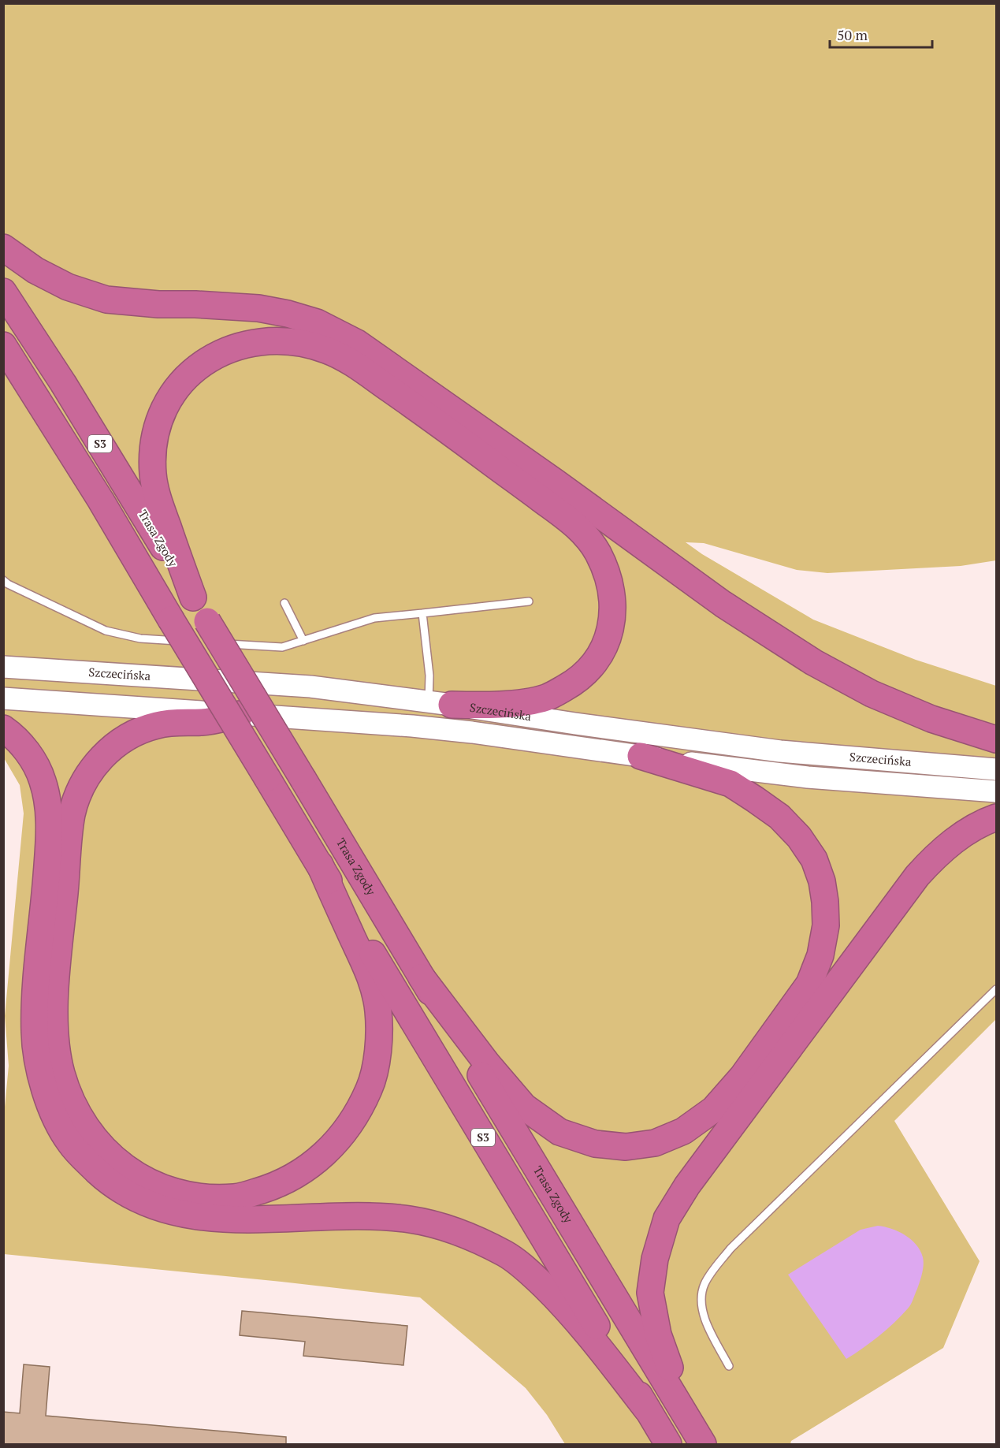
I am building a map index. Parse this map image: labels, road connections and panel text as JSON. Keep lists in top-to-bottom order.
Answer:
{
  "streets": {
    "highway": ["S3", "Trasa Zgody"],
    "main road": ["Szczecińska"]
  },
  "scale_bar": "50 m"
}
